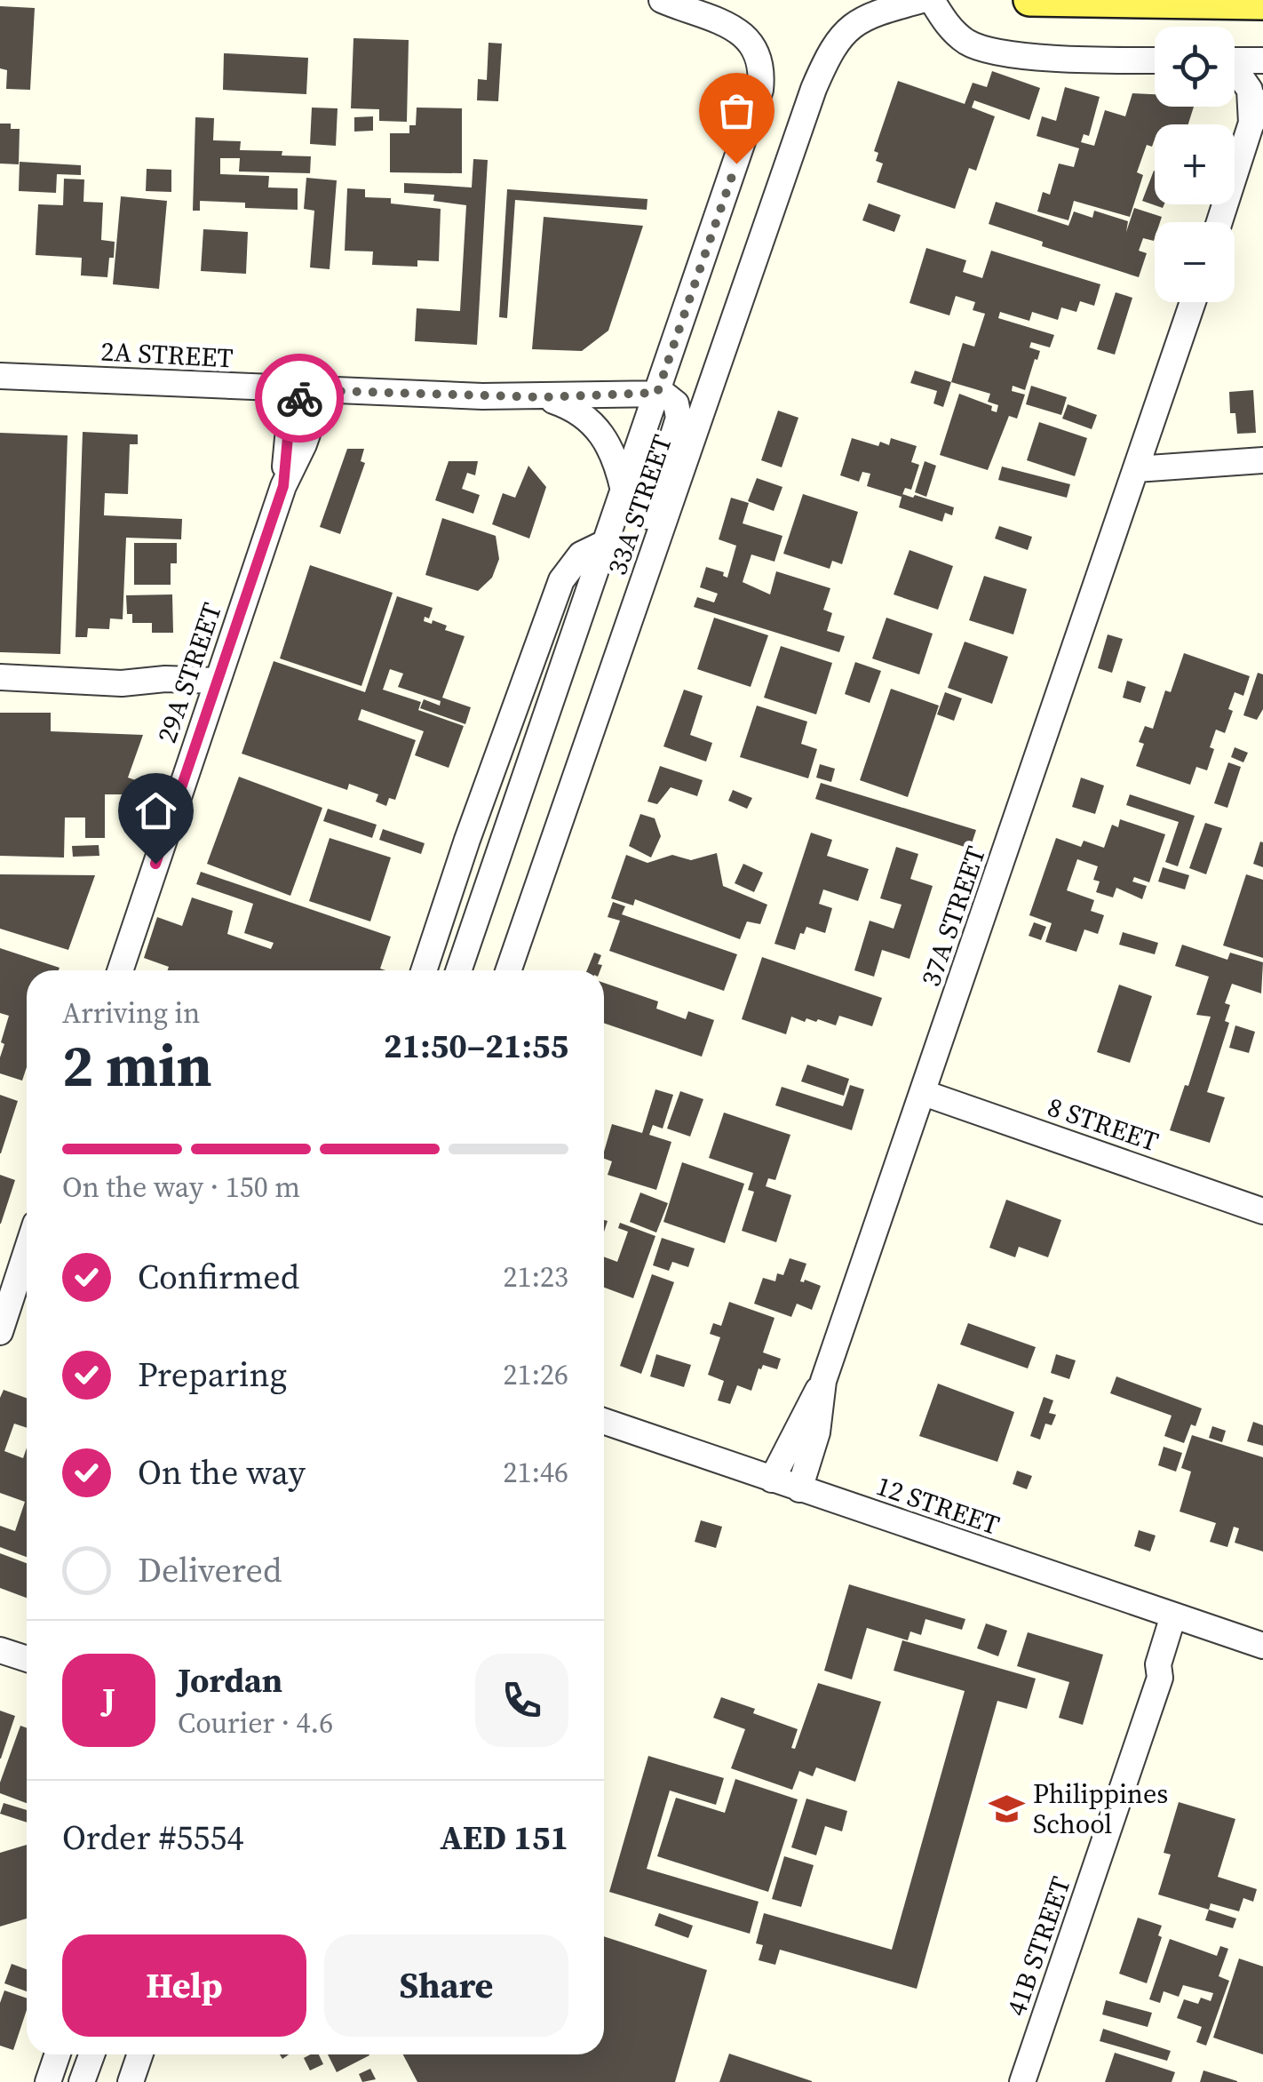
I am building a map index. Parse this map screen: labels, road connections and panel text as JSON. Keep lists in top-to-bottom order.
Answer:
{
  "streets": {
    "street": [
      "2A STREET",
      "33A STREET",
      "29A STREET",
      "37A STREET",
      "8 STREET",
      "12 STREET",
      "41B STREET"
    ]
  },
  "crossings": [
    ["2A STREET", "33A STREET"],
    ["2A STREET", "29A STREET"],
    ["37A STREET", "8 STREET"],
    ["37A STREET", "12 STREET"],
    ["12 STREET", "41B STREET"]
  ],
  "places": {
    "school or university": ["Philippines School"]
  },
  "page": {
    "map_buttons": ["+", "−"],
    "heading": ["2 min", "Arriving in", "21:50–21:55"],
    "panel": [
      "Jordan",
      "Courier · 4.6",
      "Order #5554",
      "AED 151"
    ],
    "bar": "On the way · 150 m",
    "list": [
      ["Confirmed", "21:23"],
      ["Preparing", "21:26"],
      ["On the way", "21:46"],
      "Delivered"
    ],
    "round": "J",
    "buttons": ["Help", "Share"]
  }
}
